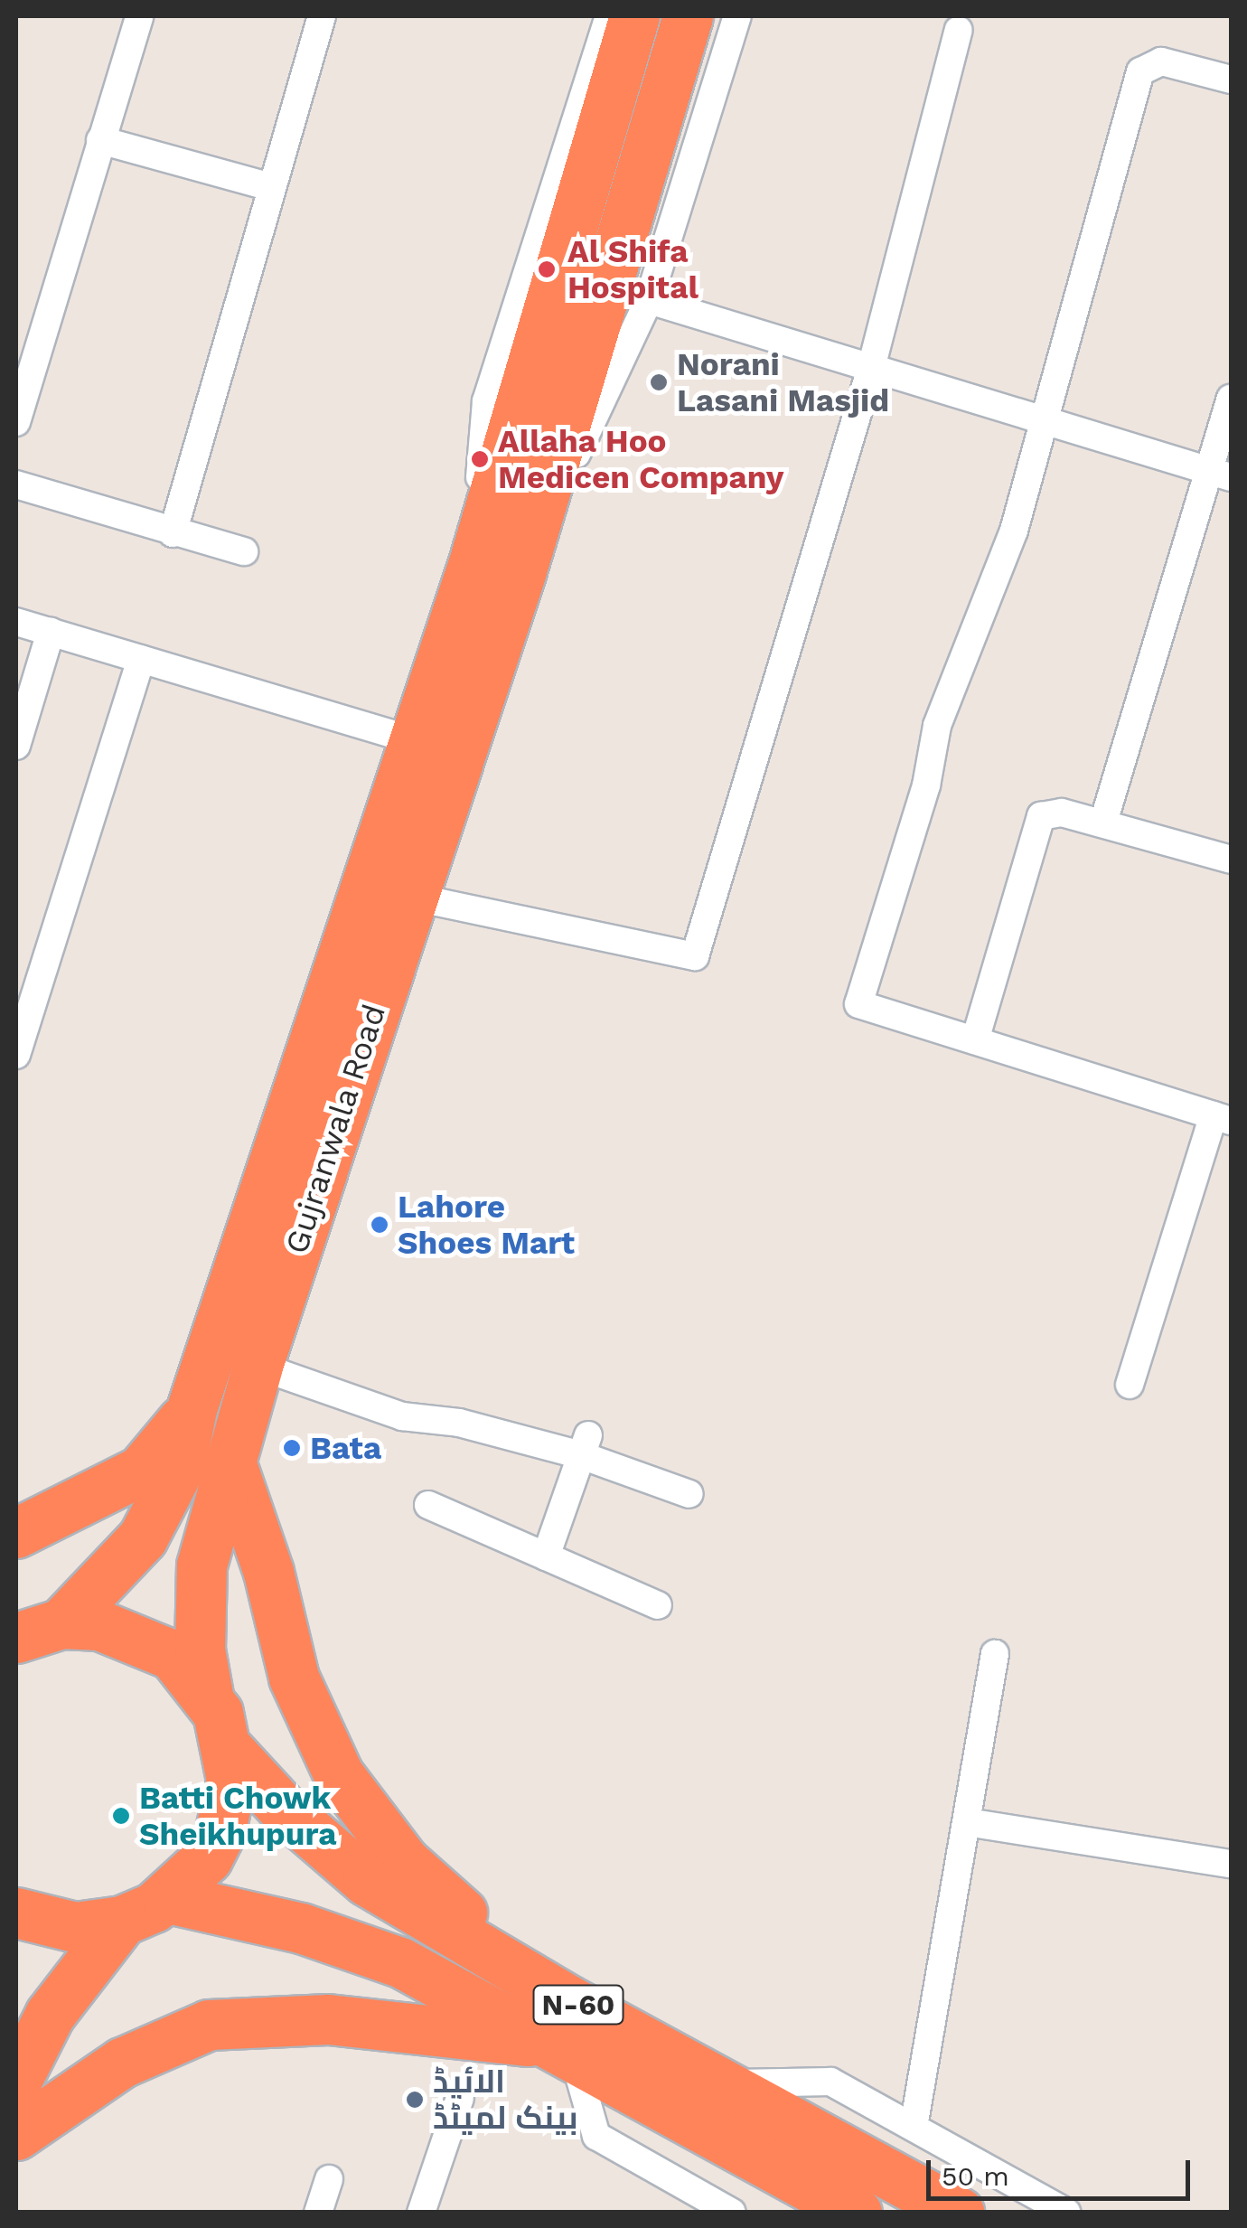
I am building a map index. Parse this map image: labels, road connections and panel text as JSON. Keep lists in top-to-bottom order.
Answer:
{
  "streets": {
    "highway": ["Gujranwala Road", "N-60"]
  },
  "places": [
    "Al Shifa Hospital",
    "Norani Lasani Masjid",
    "Allaha Hoo Medicen Company",
    "Lahore Shoes Mart",
    "Bata",
    "Batti Chowk Sheikhupura",
    "الائیڈ بینک لمیٹڈ"
  ],
  "scale_bar": "50 m"
}
